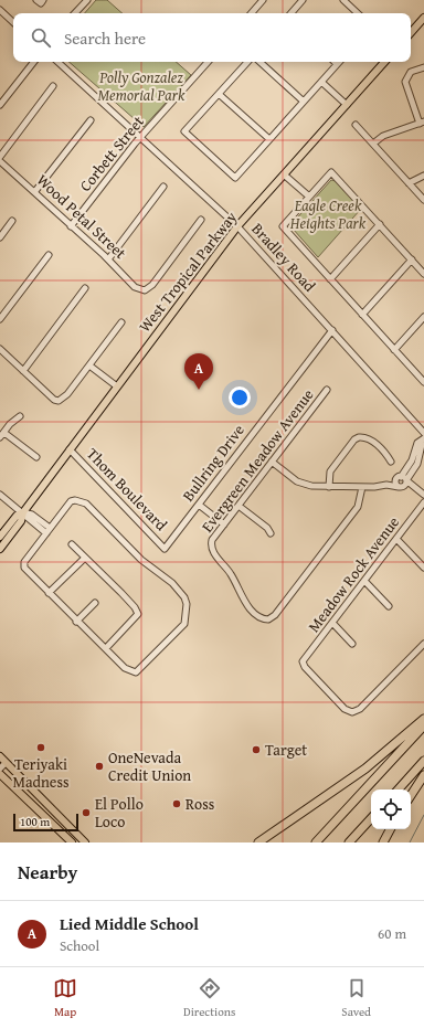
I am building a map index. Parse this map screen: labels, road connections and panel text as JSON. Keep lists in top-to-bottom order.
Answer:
{
  "streets": {
    "main road": ["West Tropical Parkway"],
    "street": [
      "Corbett Street",
      "Wood Petal Street",
      "Bradley Road",
      "Evergreen Meadow Avenue",
      "Bullring Drive",
      "Thom Boulevard",
      "Meadow Rock Avenue"
    ]
  },
  "crossings": [
    ["Corbett Street", "Wood Petal Street"],
    ["Corbett Street", "Bradley Road"],
    ["Bradley Road", "West Tropical Parkway"],
    ["Bradley Road", "Bullring Drive"],
    ["West Tropical Parkway", "Thom Boulevard"],
    ["Bullring Drive", "Thom Boulevard"]
  ],
  "parks": ["Polly Gonzalez Memorial Park", "Eagle Creek Heights Park"],
  "places": [
    "Teriyaki Madness",
    "Target",
    "OneNevada Credit Union",
    "Ross",
    "El Pollo Loco"
  ],
  "scale_bar": "100 m",
  "page": {
    "search": "Search here",
    "pins": "A",
    "scale": "100 m",
    "heading": "Nearby",
    "list": [
      {
        "mark": "A",
        "name": "Lied Middle School",
        "note": "School",
        "value": "60 m"
      }
    ],
    "nav": ["Map", "Directions", "Saved"]
  }
}
